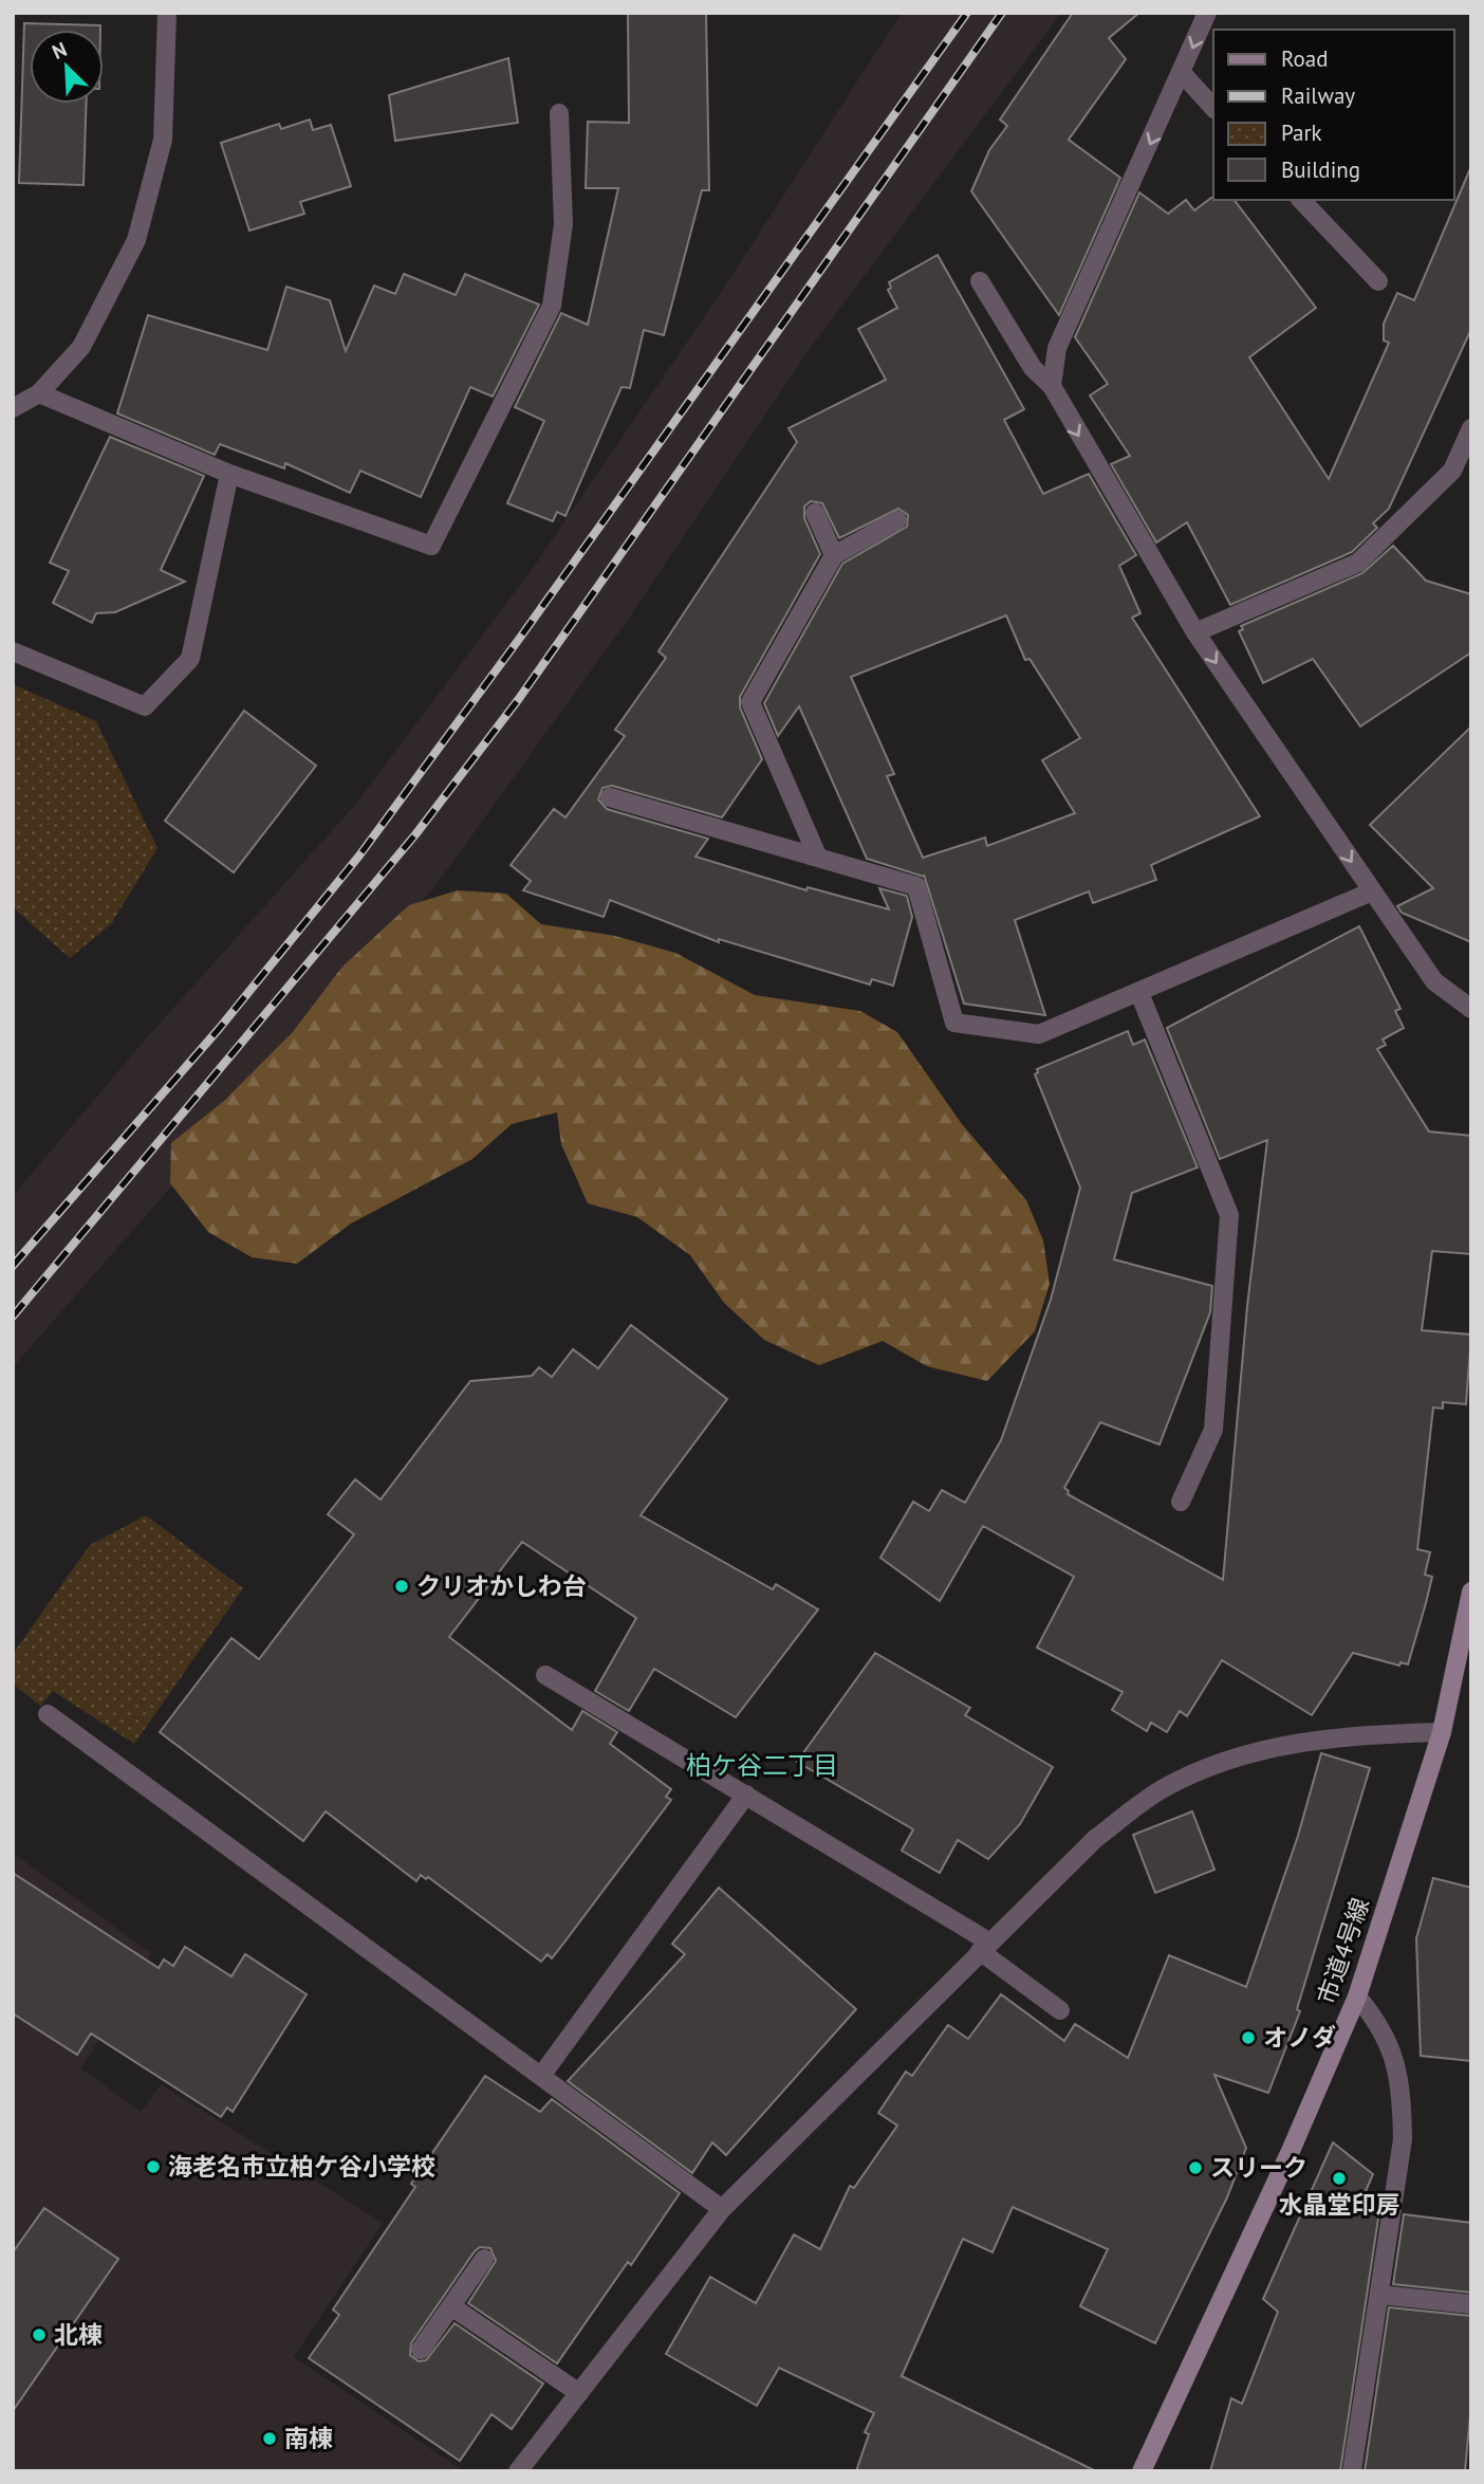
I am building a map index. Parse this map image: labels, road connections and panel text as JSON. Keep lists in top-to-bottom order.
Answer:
{
  "streets": {
    "street": ["市道4号線"]
  },
  "districts": ["柏ケ谷二丁目"],
  "places": [
    "クリオかしわ台",
    "オノダ",
    "海老名市立柏ケ谷小学校",
    "スリーク",
    "水晶堂印房",
    "北棟",
    "南棟"
  ],
  "legend": [
    "Road",
    "Railway",
    "Park",
    "Building"
  ],
  "north": "top left"
}
